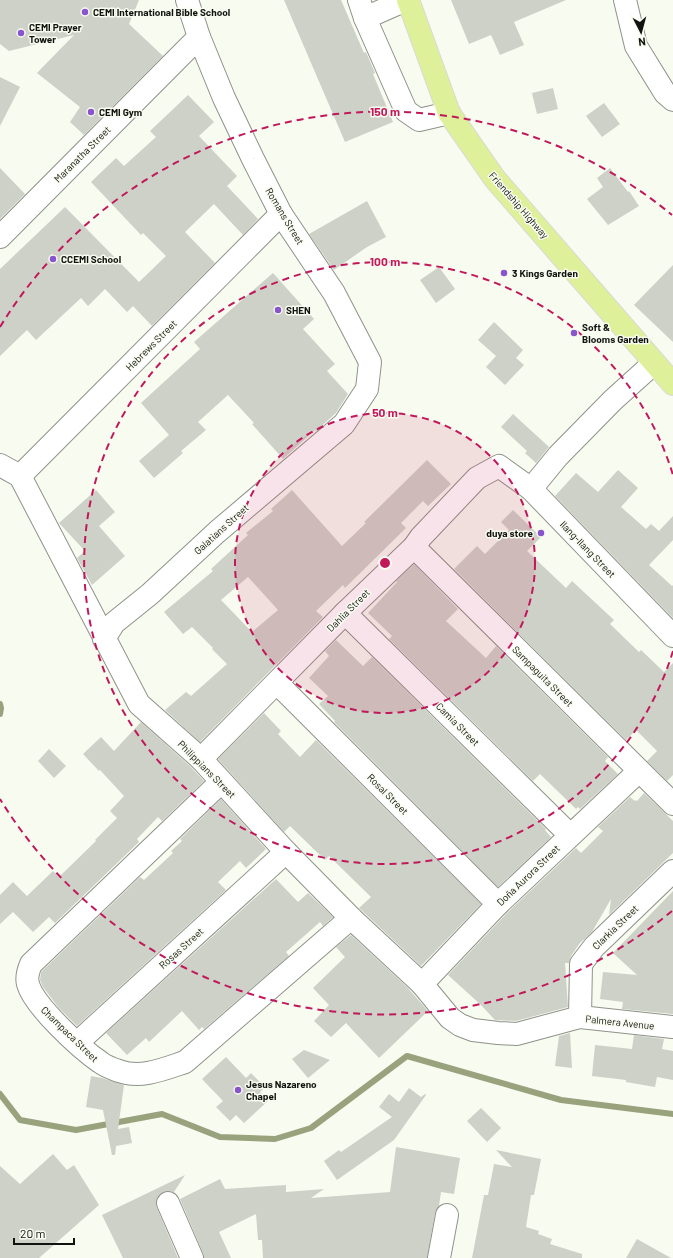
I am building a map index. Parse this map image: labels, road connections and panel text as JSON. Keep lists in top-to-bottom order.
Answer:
{
  "streets": {
    "main road": ["Friendship Highway"],
    "street": [
      "Maranatha Street",
      "Romans Street",
      "Hebrews Street",
      "Galatians Street",
      "Ilang-Ilang Street",
      "Dahlia Street",
      "Sampaguita Street",
      "Camia Street",
      "Philippians Street",
      "Rosal Street",
      "Doña Aurora Street",
      "Clarkia Street",
      "Rosas Street",
      "Palmera Avenue",
      "Champaca Street"
    ]
  },
  "crossings": [
    ["Maranatha Street", "Romans Street"],
    ["Romans Street", "Hebrews Street"],
    ["Romans Street", "Galatians Street"],
    ["Hebrews Street", "Philippians Street"],
    ["Galatians Street", "Philippians Street"],
    ["Ilang-Ilang Street", "Dahlia Street"],
    ["Dahlia Street", "Sampaguita Street"],
    ["Dahlia Street", "Camia Street"],
    ["Dahlia Street", "Philippians Street"],
    ["Dahlia Street", "Rosal Street"],
    ["Sampaguita Street", "Doña Aurora Street"],
    ["Camia Street", "Doña Aurora Street"],
    ["Philippians Street", "Doña Aurora Street"],
    ["Philippians Street", "Rosas Street"],
    ["Philippians Street", "Palmera Avenue"],
    ["Philippians Street", "Champaca Street"],
    ["Rosal Street", "Doña Aurora Street"],
    ["Clarkia Street", "Palmera Avenue"],
    ["Rosas Street", "Champaca Street"]
  ],
  "places": [
    "CEMI International Bible School",
    "CEMI Prayer Tower",
    "CEMI Gym",
    "CCEMI School",
    "3 Kings Garden",
    "SHEN",
    "Soft & Blooms Garden",
    "duya store",
    "Jesus Nazareno Chapel"
  ],
  "scale_bar": "20 m",
  "north": "bottom",
  "rings": ["150 m", "100 m", "50 m"]
}
